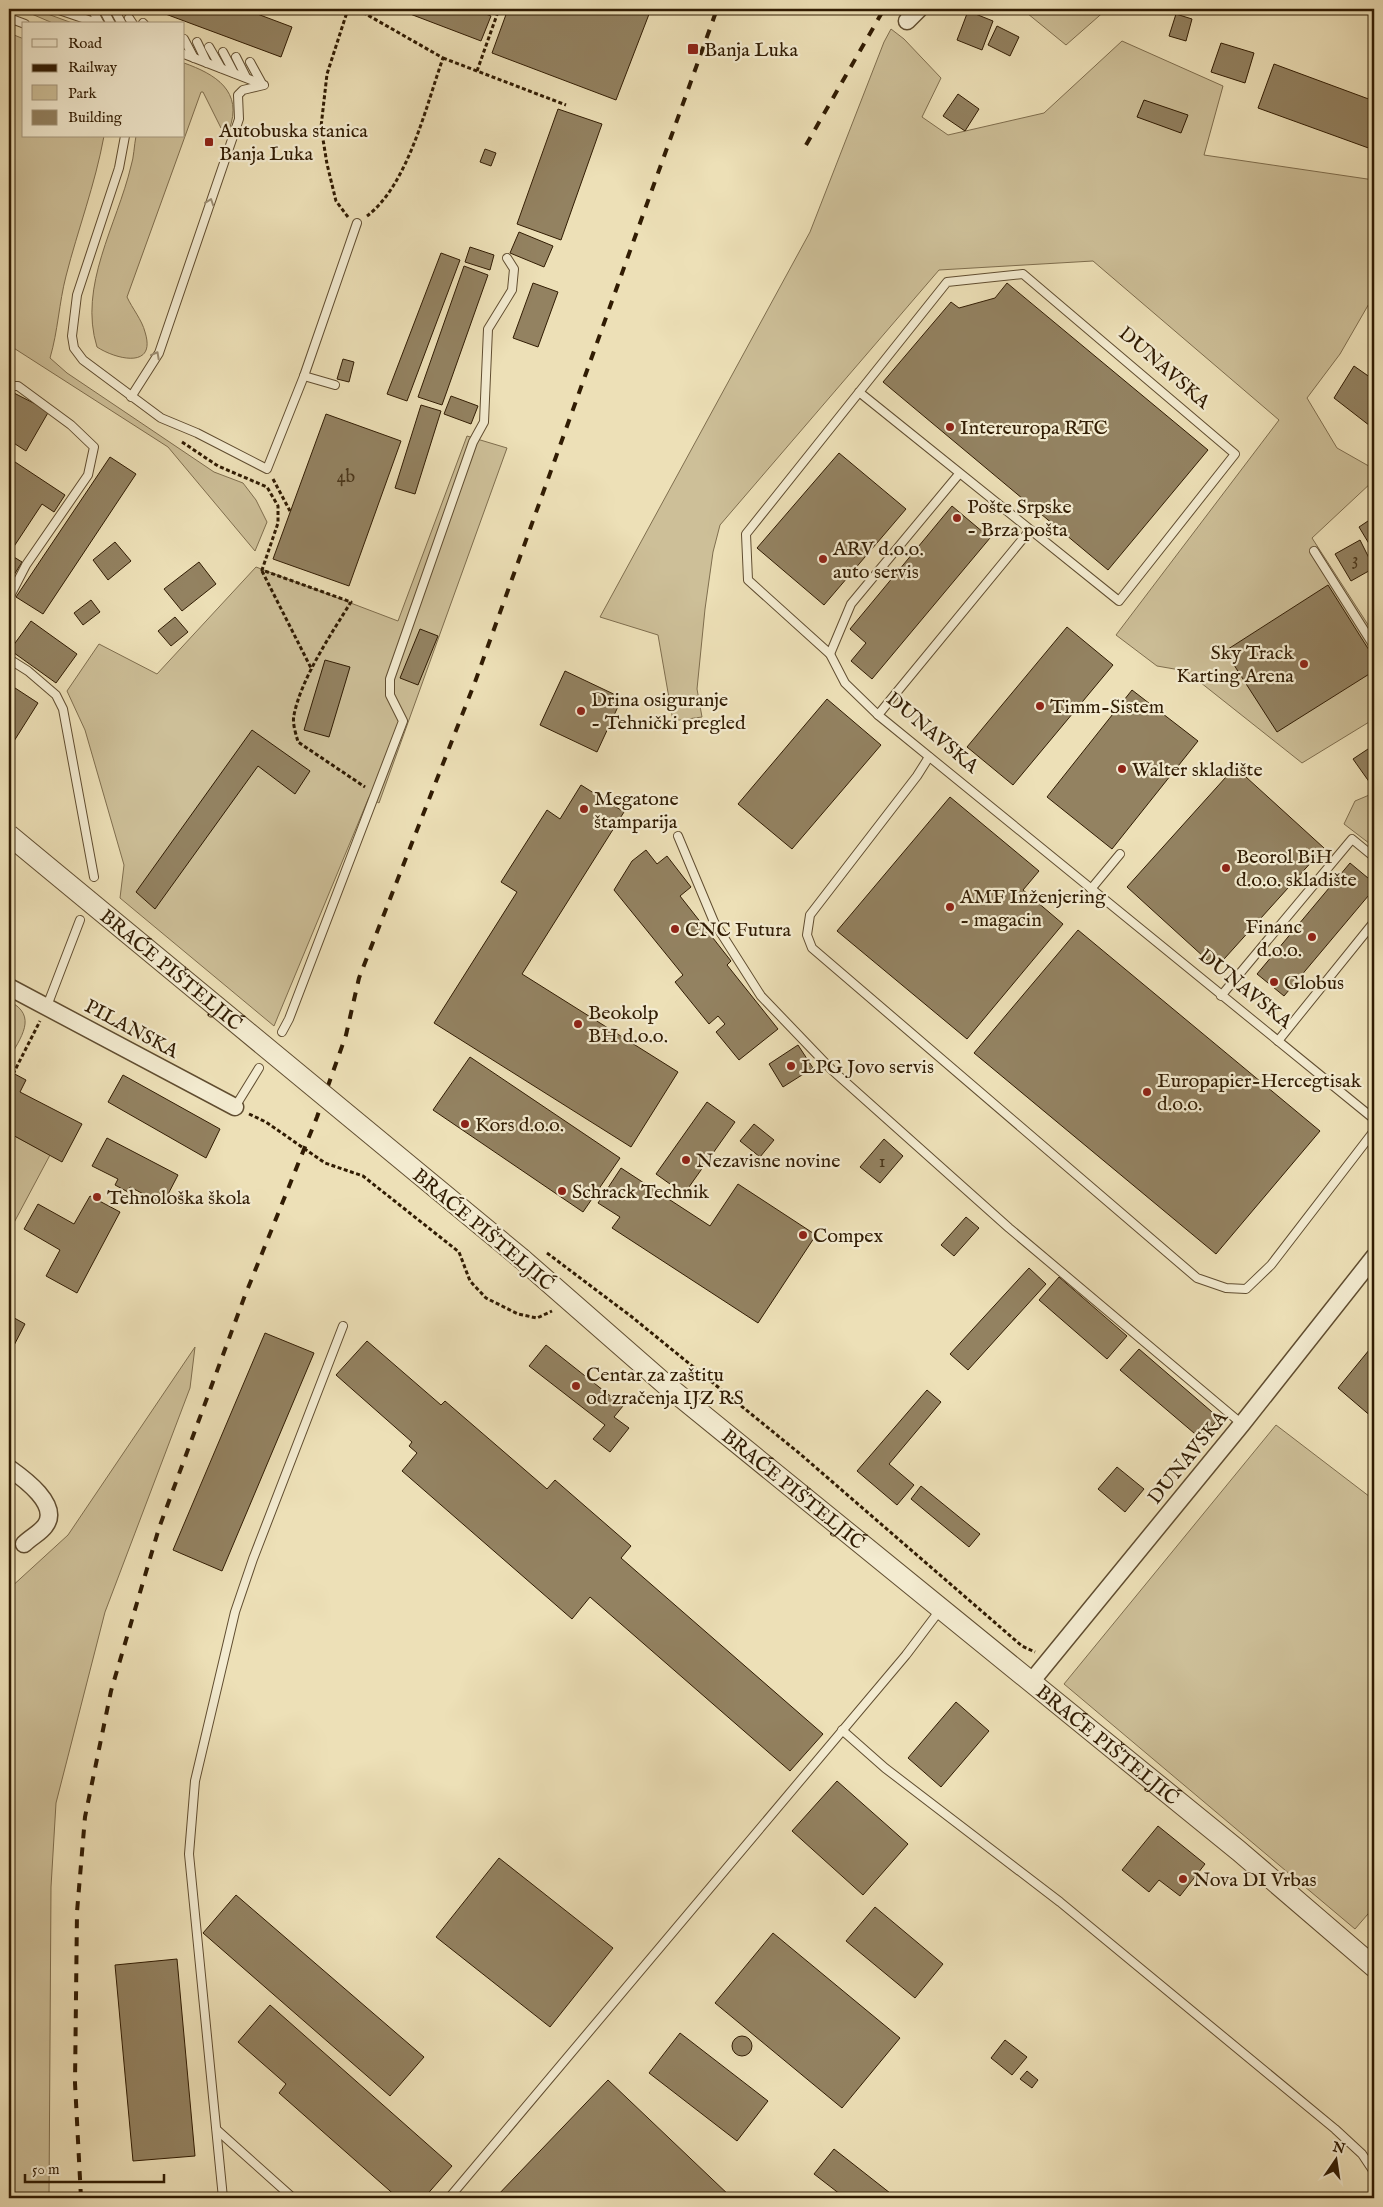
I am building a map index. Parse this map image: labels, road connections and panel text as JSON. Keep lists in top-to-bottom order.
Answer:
{
  "streets": {
    "street": ["DUNAVSKA", "BRAĆE PIŠTELJIĆ", "PILANSKA"]
  },
  "crossings": [
    ["DUNAVSKA", "BRAĆE PIŠTELJIĆ"]
  ],
  "places": {
    "transit": ["Banja Luka", "Autobuska stanica Banja Luka"],
    "other": [
      "Intereuropa RTC",
      "Pošte Srpske - Brza pošta",
      "ARV d.o.o. auto servis",
      "Sky Track Karting Arena",
      "Timm-Sistem",
      "Drina osiguranje - Tehnički pregled",
      "Walter skladište",
      "Megatone štamparija",
      "Beorol BiH d.o.o. skladište",
      "AMF Inženjering - magacin",
      "CNC Futura",
      "Financ d.o.o.",
      "Globus",
      "Beokolp BH d.o.o.",
      "LPG Jovo servis",
      "Europapier-Hercegtisak d.o.o.",
      "Kors d.o.o.",
      "Nezavisne novine",
      "Schrack Technik",
      "Tehnološka škola",
      "Compex",
      "Centar za zaštitu od zračenja IJZ RS",
      "Nova DI Vrbas"
    ]
  },
  "house_numbers": ["4b", "3", "1"],
  "legend": [
    "Road",
    "Railway",
    "Park",
    "Building"
  ],
  "scale_bar": "50 m",
  "north": "top"
}
